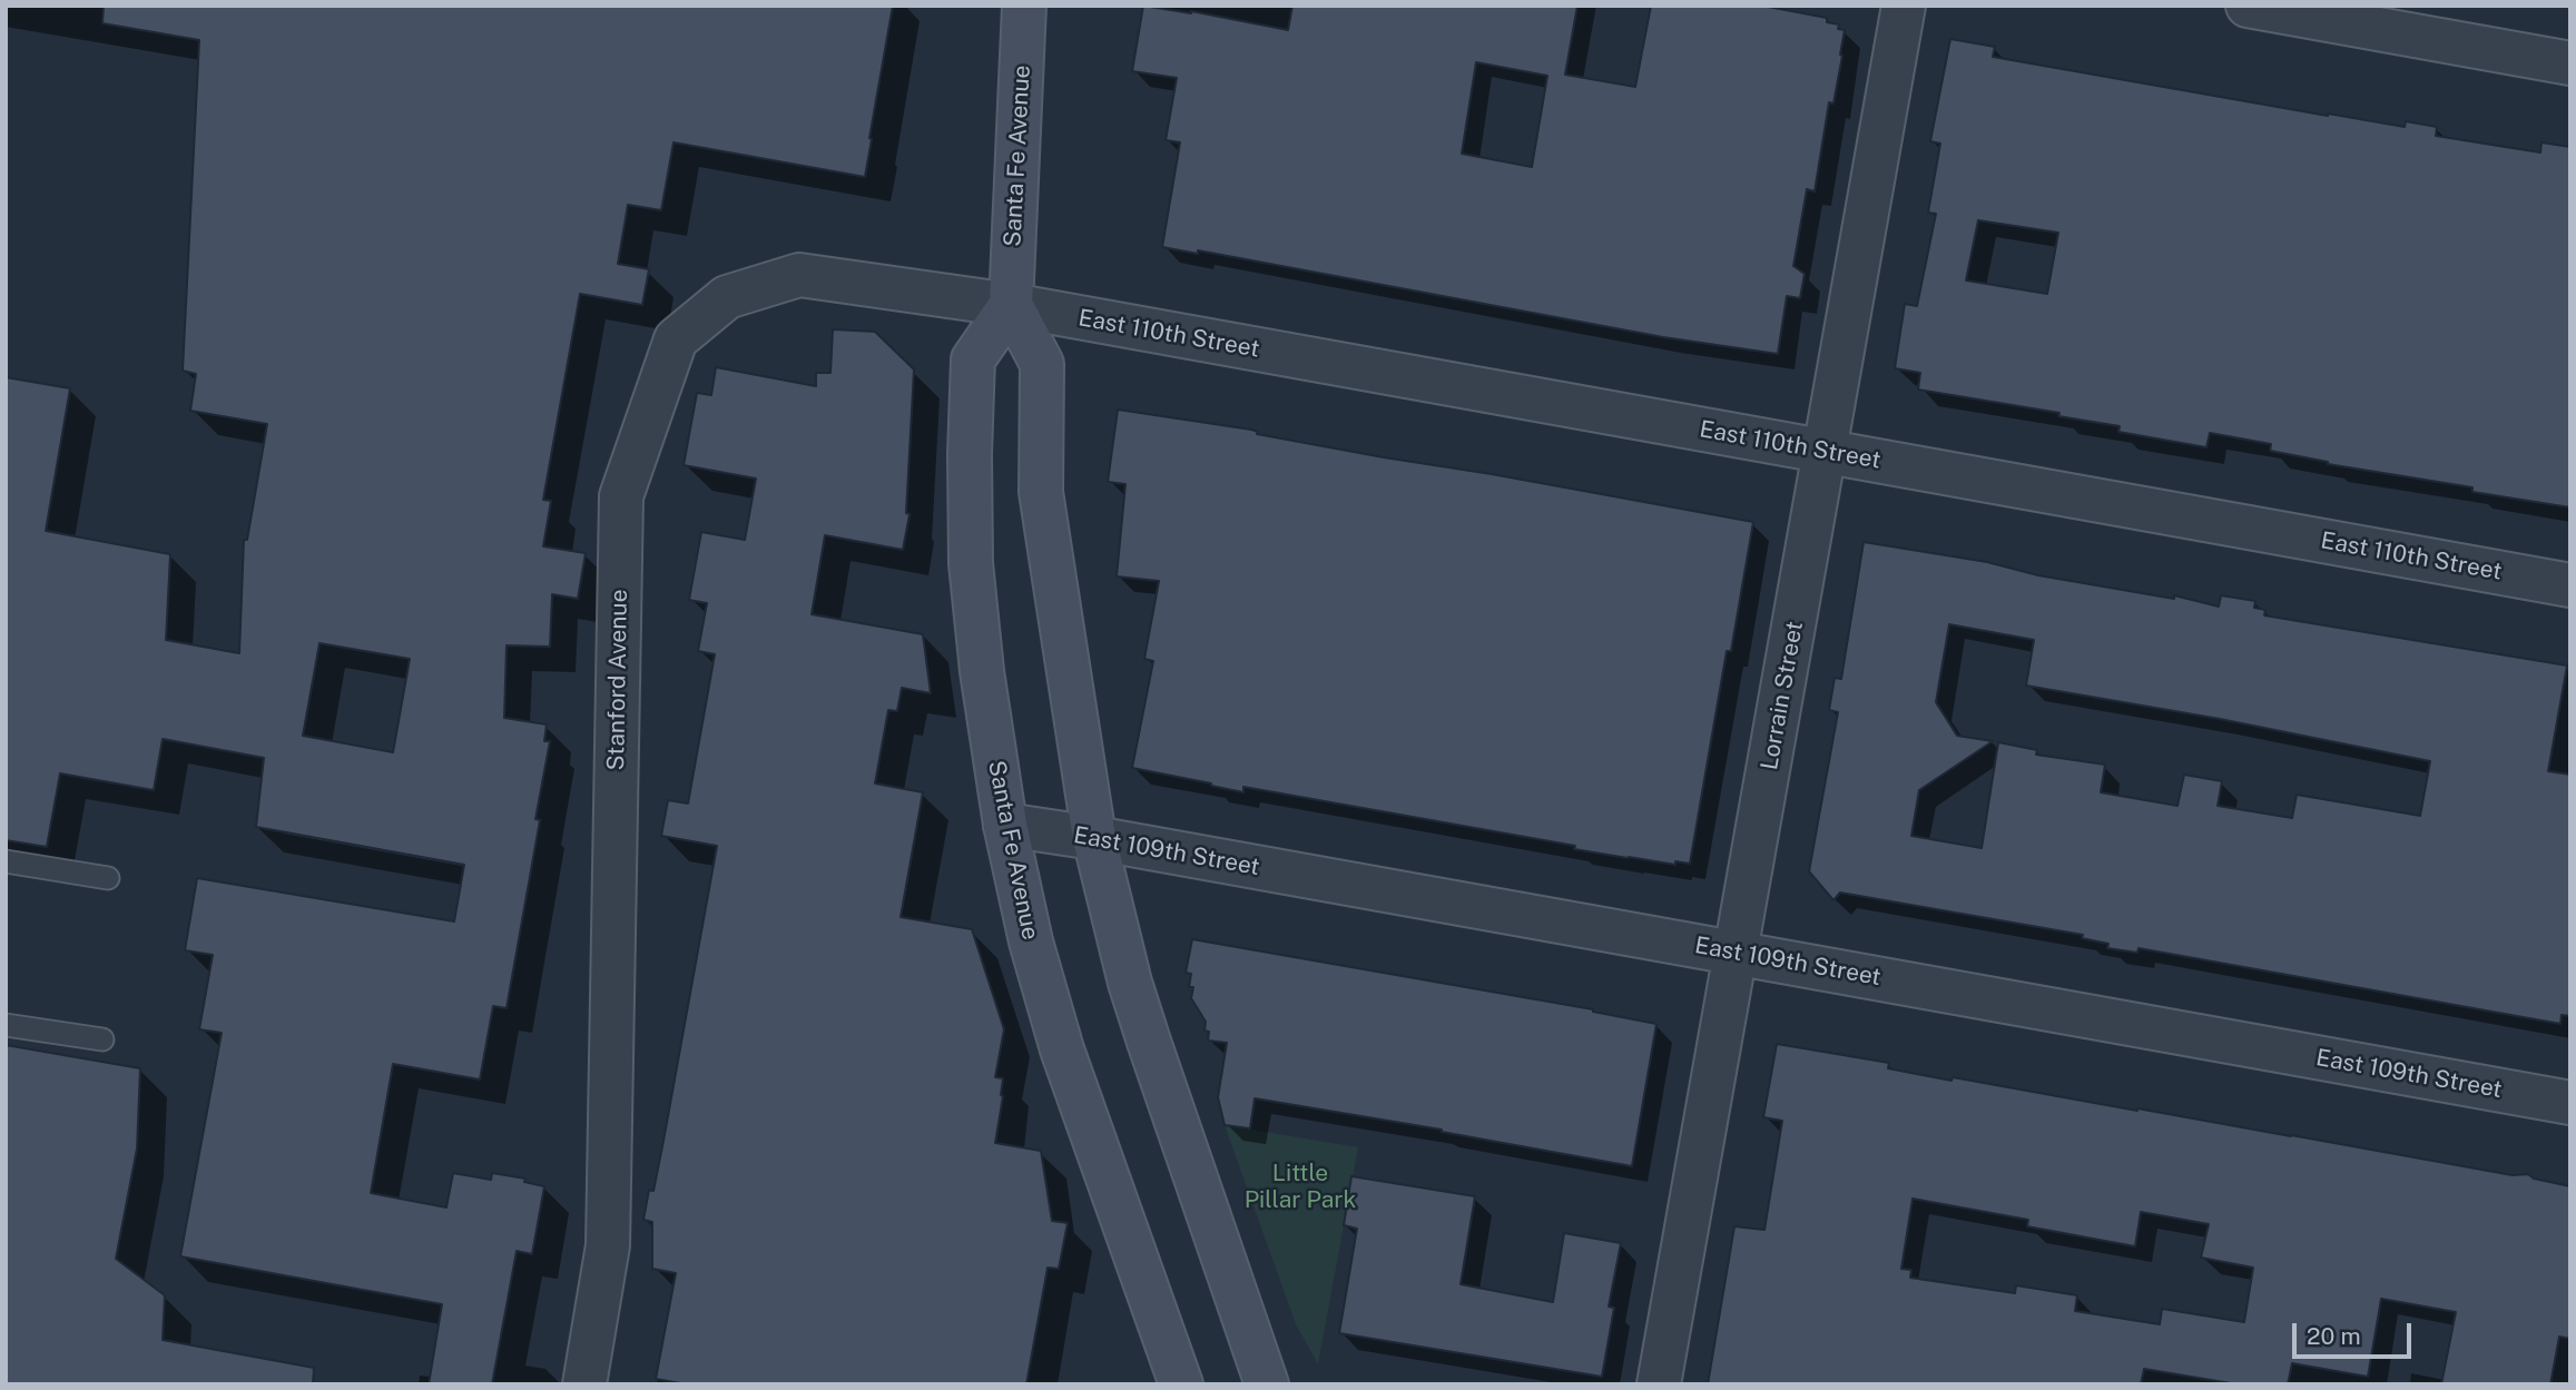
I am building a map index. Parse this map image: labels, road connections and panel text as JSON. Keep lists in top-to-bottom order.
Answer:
{
  "streets": {
    "street": [
      "Santa Fe Avenue",
      "East 110th Street",
      "Stanford Avenue",
      "Lorrain Street",
      "East 109th Street"
    ]
  },
  "crossings": [
    ["Santa Fe Avenue", "East 110th Street"],
    ["Santa Fe Avenue", "Stanford Avenue"],
    ["Santa Fe Avenue", "East 109th Street"],
    ["East 110th Street", "Stanford Avenue"],
    ["East 110th Street", "Lorrain Street"],
    ["Lorrain Street", "East 109th Street"]
  ],
  "parks": ["Little Pillar Park"],
  "scale_bar": "20 m"
}
